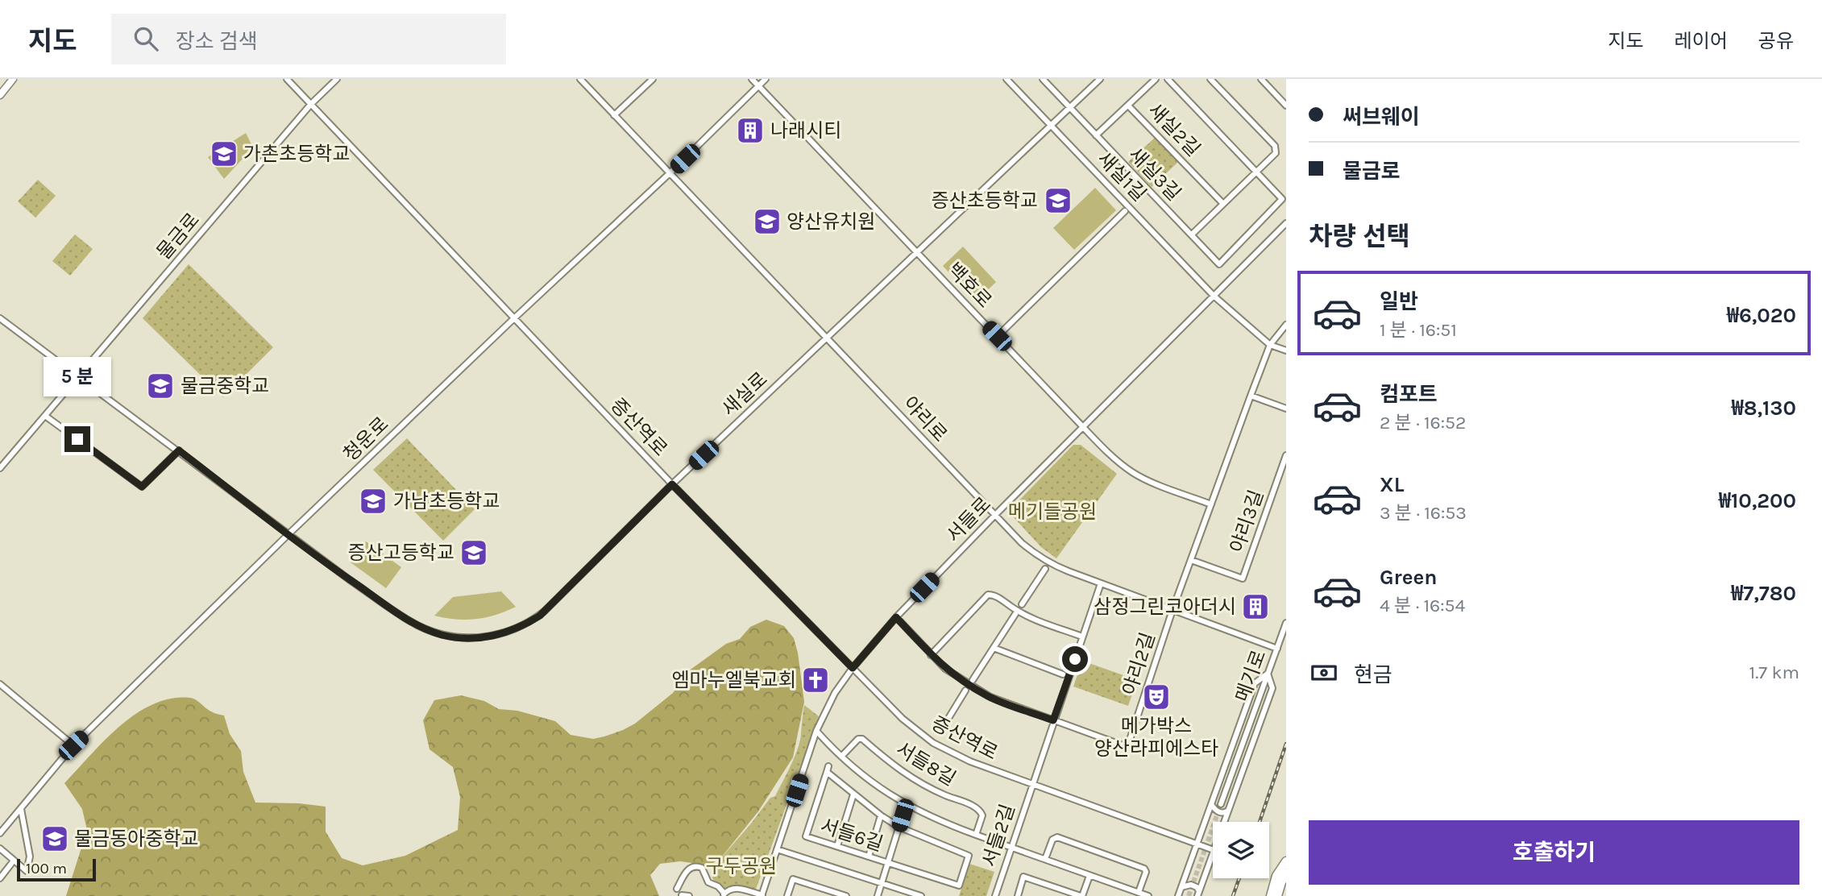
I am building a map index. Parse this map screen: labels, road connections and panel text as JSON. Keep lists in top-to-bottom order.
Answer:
{
  "streets": {
    "street": [
      "새실2길",
      "새실3길",
      "새실1길",
      "물금로",
      "백호로",
      "새실로",
      "야리로",
      "증산역로",
      "청운로",
      "서들로",
      "야리3길",
      "야리2길",
      "메기로",
      "서들8길",
      "서들6길",
      "서들2길"
    ]
  },
  "crossings": [
    ["새실2길", "새실3길"],
    ["새실3길", "새실로"],
    ["새실1길", "새실로"],
    ["새실1길", "서들로"],
    ["새실1길", "야리3길"],
    ["물금로", "새실로"],
    ["물금로", "증산역로"],
    ["백호로", "새실로"],
    ["백호로", "청운로"],
    ["백호로", "서들로"],
    ["백호로", "야리3길"],
    ["새실로", "야리로"],
    ["새실로", "증산역로"],
    ["새실로", "청운로"],
    ["야리로", "청운로"],
    ["야리로", "서들로"],
    ["야리로", "야리3길"],
    ["야리로", "야리2길"],
    ["야리로", "메기로"],
    ["야리로", "서들2길"],
    ["증산역로", "청운로"],
    ["증산역로", "서들로"],
    ["증산역로", "서들2길"],
    ["서들로", "야리2길"],
    ["야리3길", "야리2길"],
    ["야리2길", "서들2길"]
  ],
  "parks": ["메기들공원", "구두공원"],
  "places": {
    "building": ["나래시티", "삼정그린코아더시"],
    "school or university": [
      "가촌초등학교",
      "증산초등학교",
      "양산유치원",
      "물금중학교",
      "가남초등학교",
      "증산고등학교",
      "물금동아중학교"
    ],
    "church": ["엠마누엘북교회"],
    "theatre": ["메가박스 양산라피에스타"]
  },
  "scale_bar": "100 m",
  "page": {
    "header": "지도",
    "search": "장소 검색",
    "nav": ["지도", "레이어", "공유"],
    "banner": ["써브웨이", "물금로"],
    "heading": "차량 선택",
    "list": [
      {
        "name": "일반",
        "note": "1 분 · 16:51",
        "value": "₩6,020"
      },
      {
        "name": "컴포트",
        "note": "2 분 · 16:52",
        "value": "₩8,130"
      },
      {
        "name": "XL",
        "note": "3 분 · 16:53",
        "value": "₩10,200"
      },
      {
        "name": "Green",
        "note": "4 분 · 16:54",
        "value": "₩7,780"
      }
    ],
    "bubble": "5 분",
    "pay": ["현금", "1.7 km"],
    "buttons": "호출하기",
    "scale": "100 m"
  }
}
